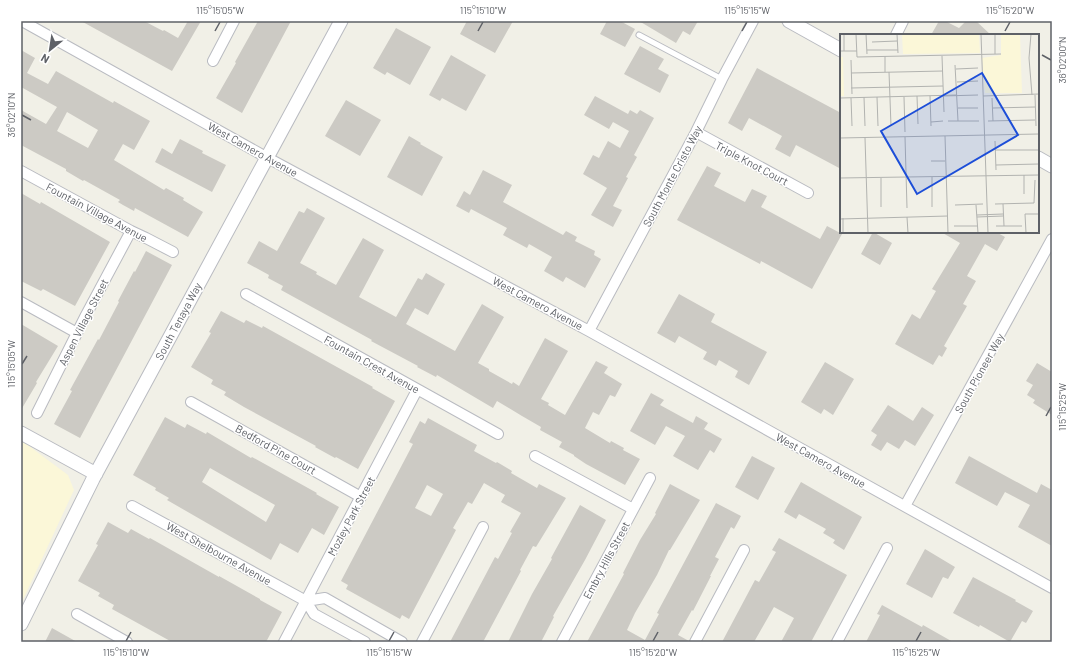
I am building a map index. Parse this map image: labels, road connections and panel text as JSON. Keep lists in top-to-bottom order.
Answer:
{
  "streets": {
    "street": [
      "West Camero Avenue",
      "Triple Knot Court",
      "South Monte Cristo Way",
      "Fountain Village Avenue",
      "South Tenaya Way",
      "Aspen Village Street",
      "Fountain Crest Avenue",
      "South Pioneer Way",
      "Bedford Pine Court",
      "Mozley Park Street",
      "West Shelbourne Avenue",
      "Embry Hills Street"
    ]
  },
  "crossings": [
    ["West Camero Avenue", "South Monte Cristo Way"],
    ["West Camero Avenue", "South Tenaya Way"],
    ["West Camero Avenue", "South Pioneer Way"],
    ["Triple Knot Court", "South Monte Cristo Way"],
    ["Fountain Village Avenue", "Aspen Village Street"],
    ["Fountain Crest Avenue", "Mozley Park Street"],
    ["Bedford Pine Court", "Mozley Park Street"],
    ["Mozley Park Street", "West Shelbourne Avenue"]
  ],
  "north": "bottom left",
  "coordinates": [
    "115°15'05\"W",
    "115°15'10\"W",
    "115°15'15\"W",
    "115°15'20\"W",
    "36°02'00\"N",
    "36°02'10\"N",
    "115°15'25\"W"
  ]
}
